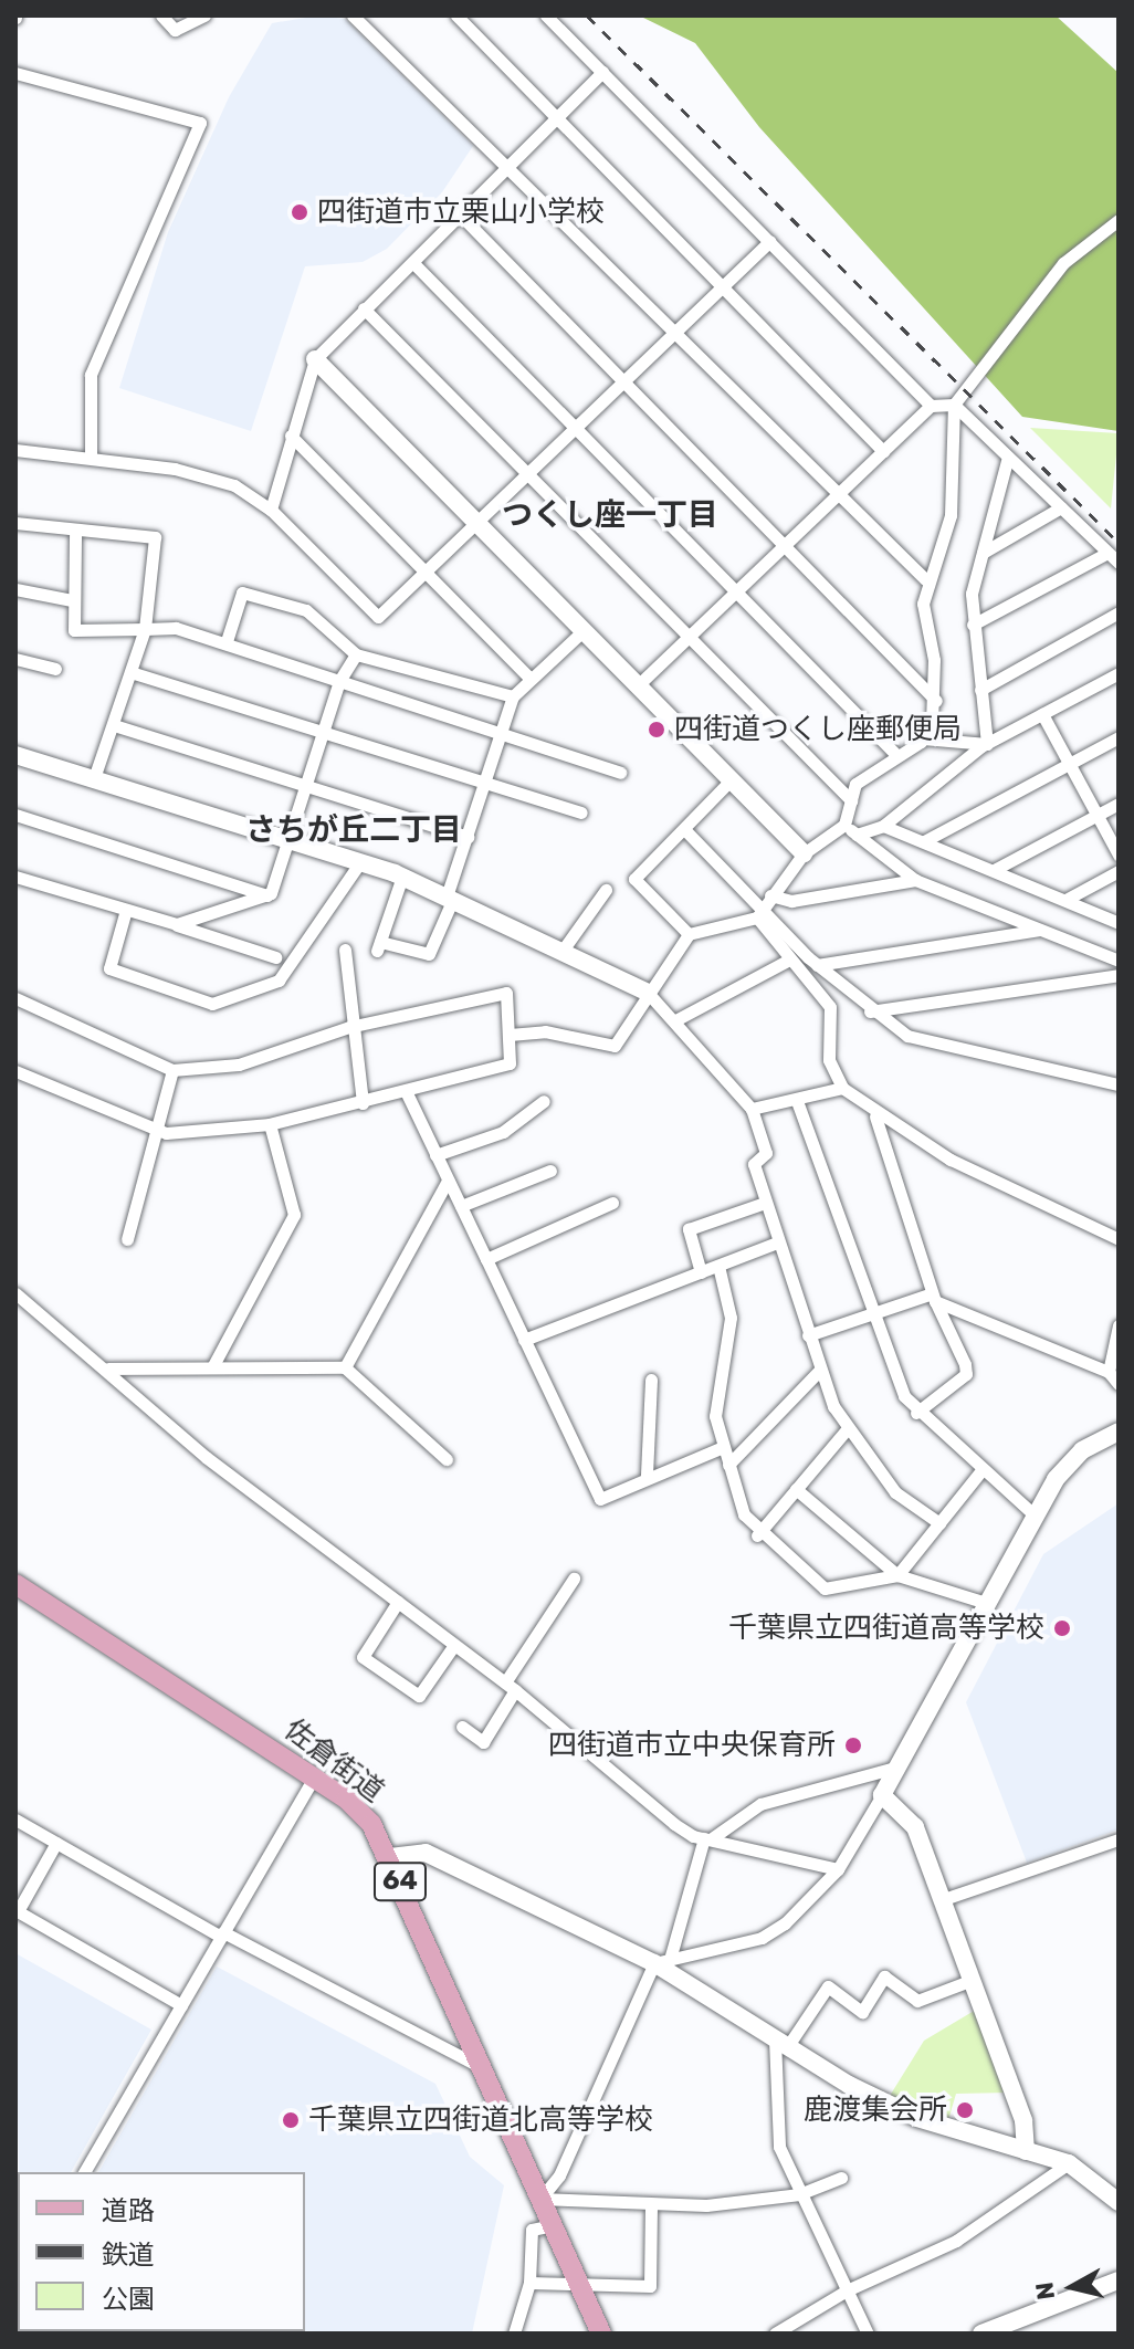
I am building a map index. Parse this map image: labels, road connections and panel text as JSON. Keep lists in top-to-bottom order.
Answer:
{
  "streets": {
    "main road": ["佐倉街道", "64"]
  },
  "districts": ["つくし座一丁目", "さちが丘二丁目"],
  "places": [
    "四街道市立栗山小学校",
    "四街道つくし座郵便局",
    "千葉県立四街道高等学校",
    "四街道市立中央保育所",
    "鹿渡集会所",
    "千葉県立四街道北高等学校"
  ],
  "legend": ["道路", "鉄道", "公園"],
  "north": "left"
}
